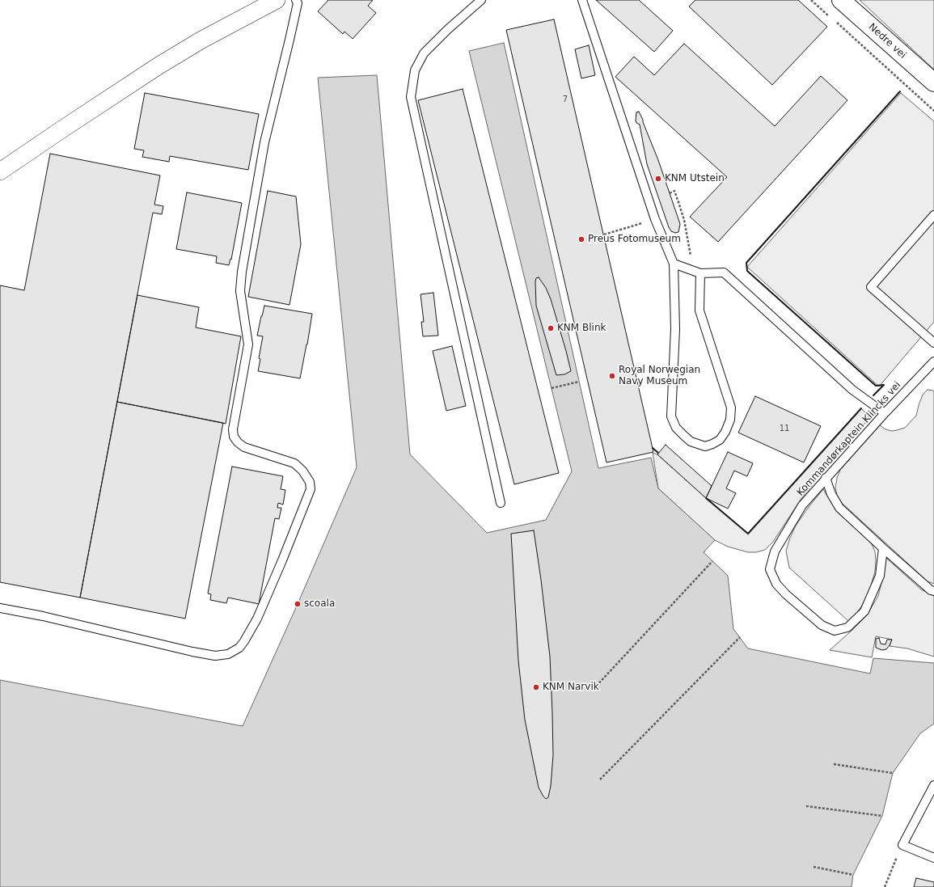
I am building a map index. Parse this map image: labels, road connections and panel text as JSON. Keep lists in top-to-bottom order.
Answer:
{
  "streets": {
    "main road": ["Nedre vei"],
    "lane": ["Kommandørkaptein Klincks vei"]
  },
  "places": [
    "KNM Utstein",
    "Preus Fotomuseum",
    "KNM Blink",
    "Royal Norwegian Navy Museum",
    "scoala",
    "KNM Narvik"
  ],
  "house_numbers": ["7", "11"]
}
